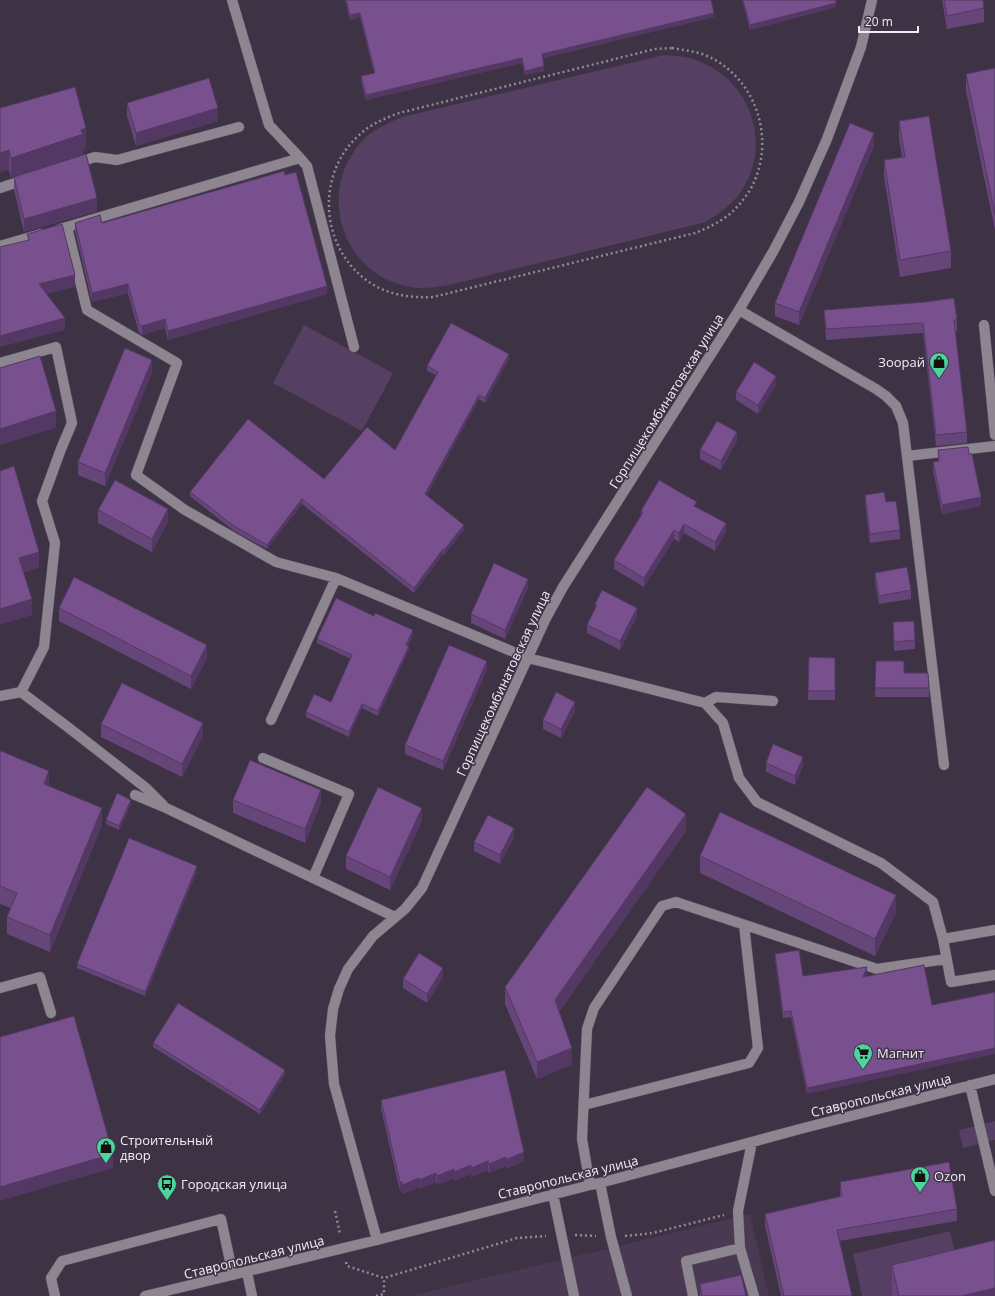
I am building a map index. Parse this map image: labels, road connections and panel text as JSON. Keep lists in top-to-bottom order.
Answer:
{
  "streets": {
    "street": ["Горпищекомбинатовская улица", "Ставропольская улица"]
  },
  "crossings": [
    ["Горпищекомбинатовская улица", "Ставропольская улица"]
  ],
  "places": {
    "shop": ["Зоорай", "Строительный двор", "Ozon"],
    "supermarket": ["Магнит"],
    "bus stop": ["Городская улица"]
  },
  "scale_bar": "20 m"
}
